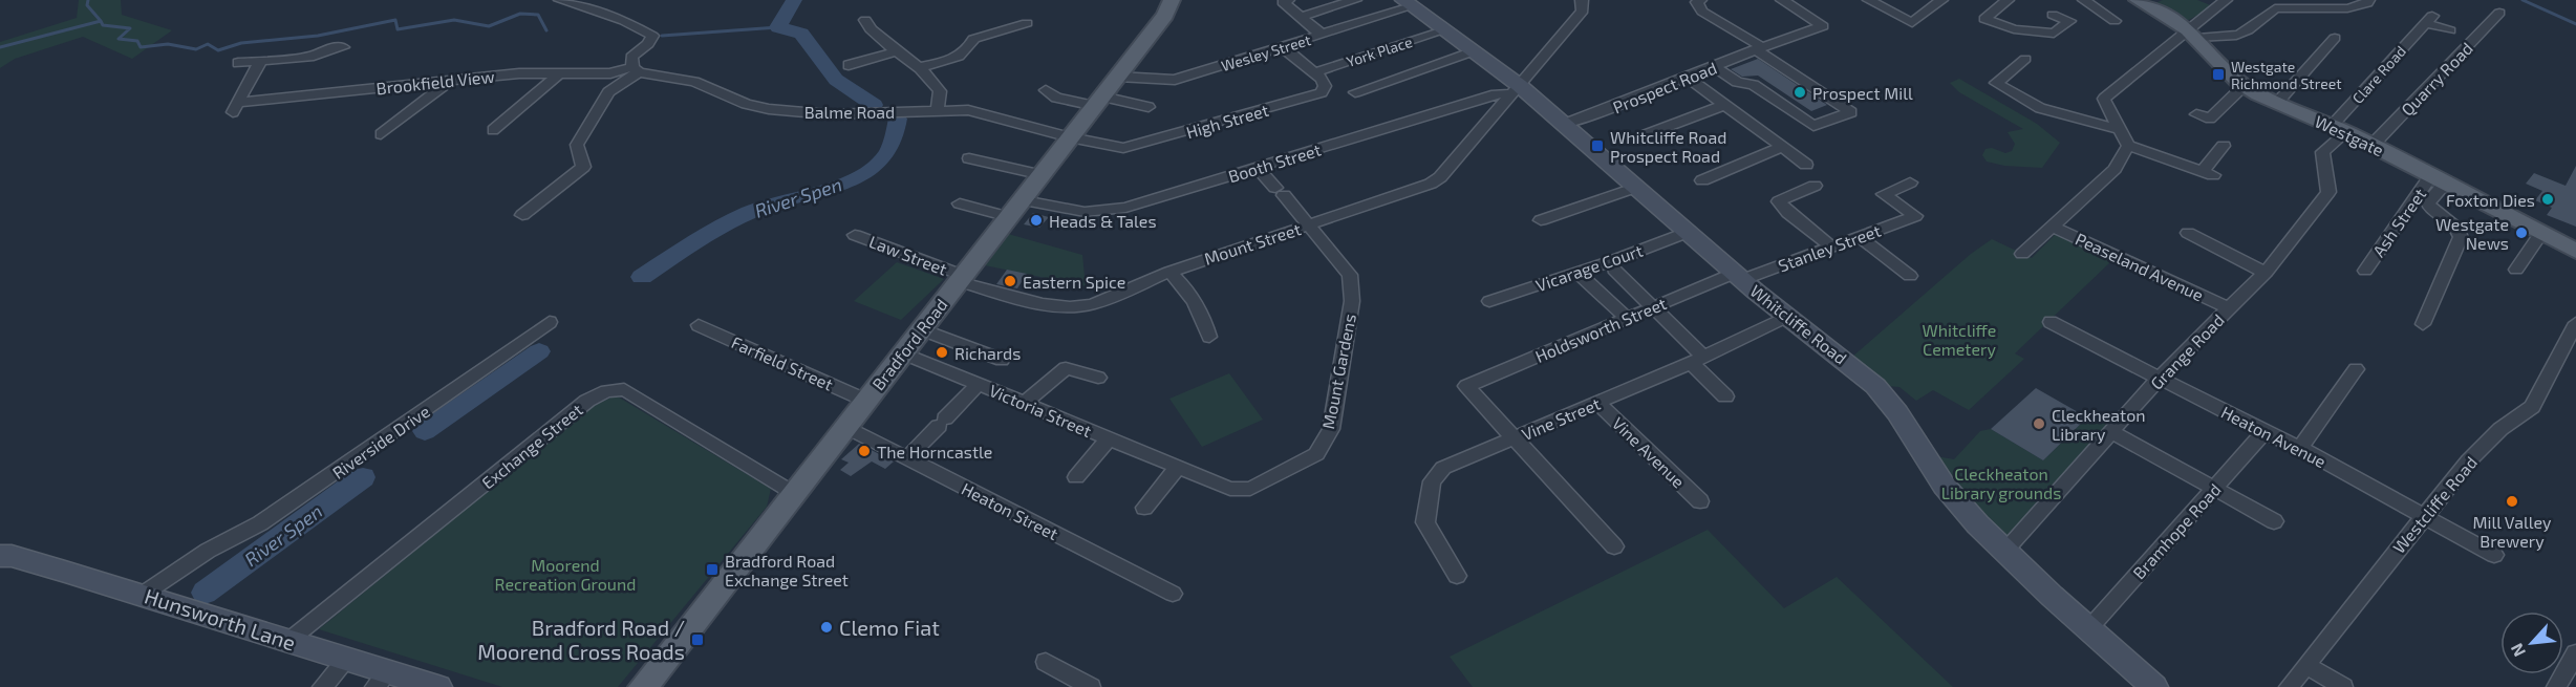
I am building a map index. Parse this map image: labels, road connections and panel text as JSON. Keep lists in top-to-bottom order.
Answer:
{
  "streets": {
    "main road": [
      "Westgate",
      "Whitcliffe Road",
      "Bradford Road",
      "Hunsworth Lane"
    ],
    "street": [
      "York Place",
      "Wesley Street",
      "Clare Road",
      "Quarry Road",
      "Brookfield View",
      "Prospect Road",
      "Balme Road",
      "High Street",
      "Booth Street",
      "Ash Street",
      "Mount Street",
      "Stanley Street",
      "Law Street",
      "Peaseland Avenue",
      "Vicarage Court",
      "Holdsworth Street",
      "Grange Road",
      "Farfield Street",
      "Mount Gardens",
      "Victoria Street",
      "Vine Street",
      "Heaton Avenue",
      "Riverside Drive",
      "Exchange Street",
      "Vine Avenue",
      "Westcliffe Road",
      "Heaton Street",
      "Bramhope Road"
    ]
  },
  "crossings": [
    ["York Place", "High Street"],
    ["York Place", "Whitcliffe Road"],
    ["Wesley Street", "Whitcliffe Road"],
    ["Wesley Street", "Bradford Road"],
    ["Clare Road", "Westgate"],
    ["Clare Road", "Grange Road"],
    ["Quarry Road", "Westgate"],
    ["Brookfield View", "Balme Road"],
    ["Prospect Road", "Whitcliffe Road"],
    ["Balme Road", "High Street"],
    ["Balme Road", "Bradford Road"],
    ["High Street", "Bradford Road"],
    ["Westgate", "Ash Street"],
    ["Booth Street", "Mount Street"],
    ["Booth Street", "Whitcliffe Road"],
    ["Booth Street", "Bradford Road"],
    ["Booth Street", "Mount Gardens"],
    ["Mount Street", "Law Street"],
    ["Mount Street", "Whitcliffe Road"],
    ["Mount Street", "Bradford Road"],
    ["Mount Street", "Mount Gardens"],
    ["Stanley Street", "Whitcliffe Road"],
    ["Stanley Street", "Holdsworth Street"],
    ["Law Street", "Bradford Road"],
    ["Peaseland Avenue", "Grange Road"],
    ["Vicarage Court", "Whitcliffe Road"],
    ["Whitcliffe Road", "Holdsworth Street"],
    ["Whitcliffe Road", "Grange Road"],
    ["Whitcliffe Road", "Vine Street"],
    ["Whitcliffe Road", "Bramhope Road"],
    ["Holdsworth Street", "Vine Street"],
    ["Bradford Road", "Farfield Street"],
    ["Bradford Road", "Victoria Street"],
    ["Bradford Road", "Exchange Street"],
    ["Bradford Road", "Heaton Street"],
    ["Grange Road", "Heaton Avenue"],
    ["Mount Gardens", "Victoria Street"],
    ["Vine Street", "Vine Avenue"],
    ["Heaton Avenue", "Westcliffe Road"],
    ["Heaton Avenue", "Bramhope Road"],
    ["Riverside Drive", "Hunsworth Lane"],
    ["Exchange Street", "Hunsworth Lane"]
  ],
  "water": ["River Spen"],
  "parks": ["Whitcliffe Cemetery", "Cleckheaton Library grounds", "Moorend Recreation Ground"],
  "places": {
    "transit": [
      "Westgate Richmond Street",
      "Whitcliffe Road Prospect Road",
      "Bradford Road Exchange Street",
      "Bradford Road / Moorend Cross Roads"
    ],
    "other": [
      "Prospect Mill",
      "Foxton Dies",
      "Heads & Tales",
      "Westgate News",
      "Eastern Spice",
      "Richards",
      "Cleckheaton Library",
      "The Horncastle",
      "Mill Valley Brewery",
      "Clemo Fiat"
    ]
  },
  "north": "bottom left"
}
